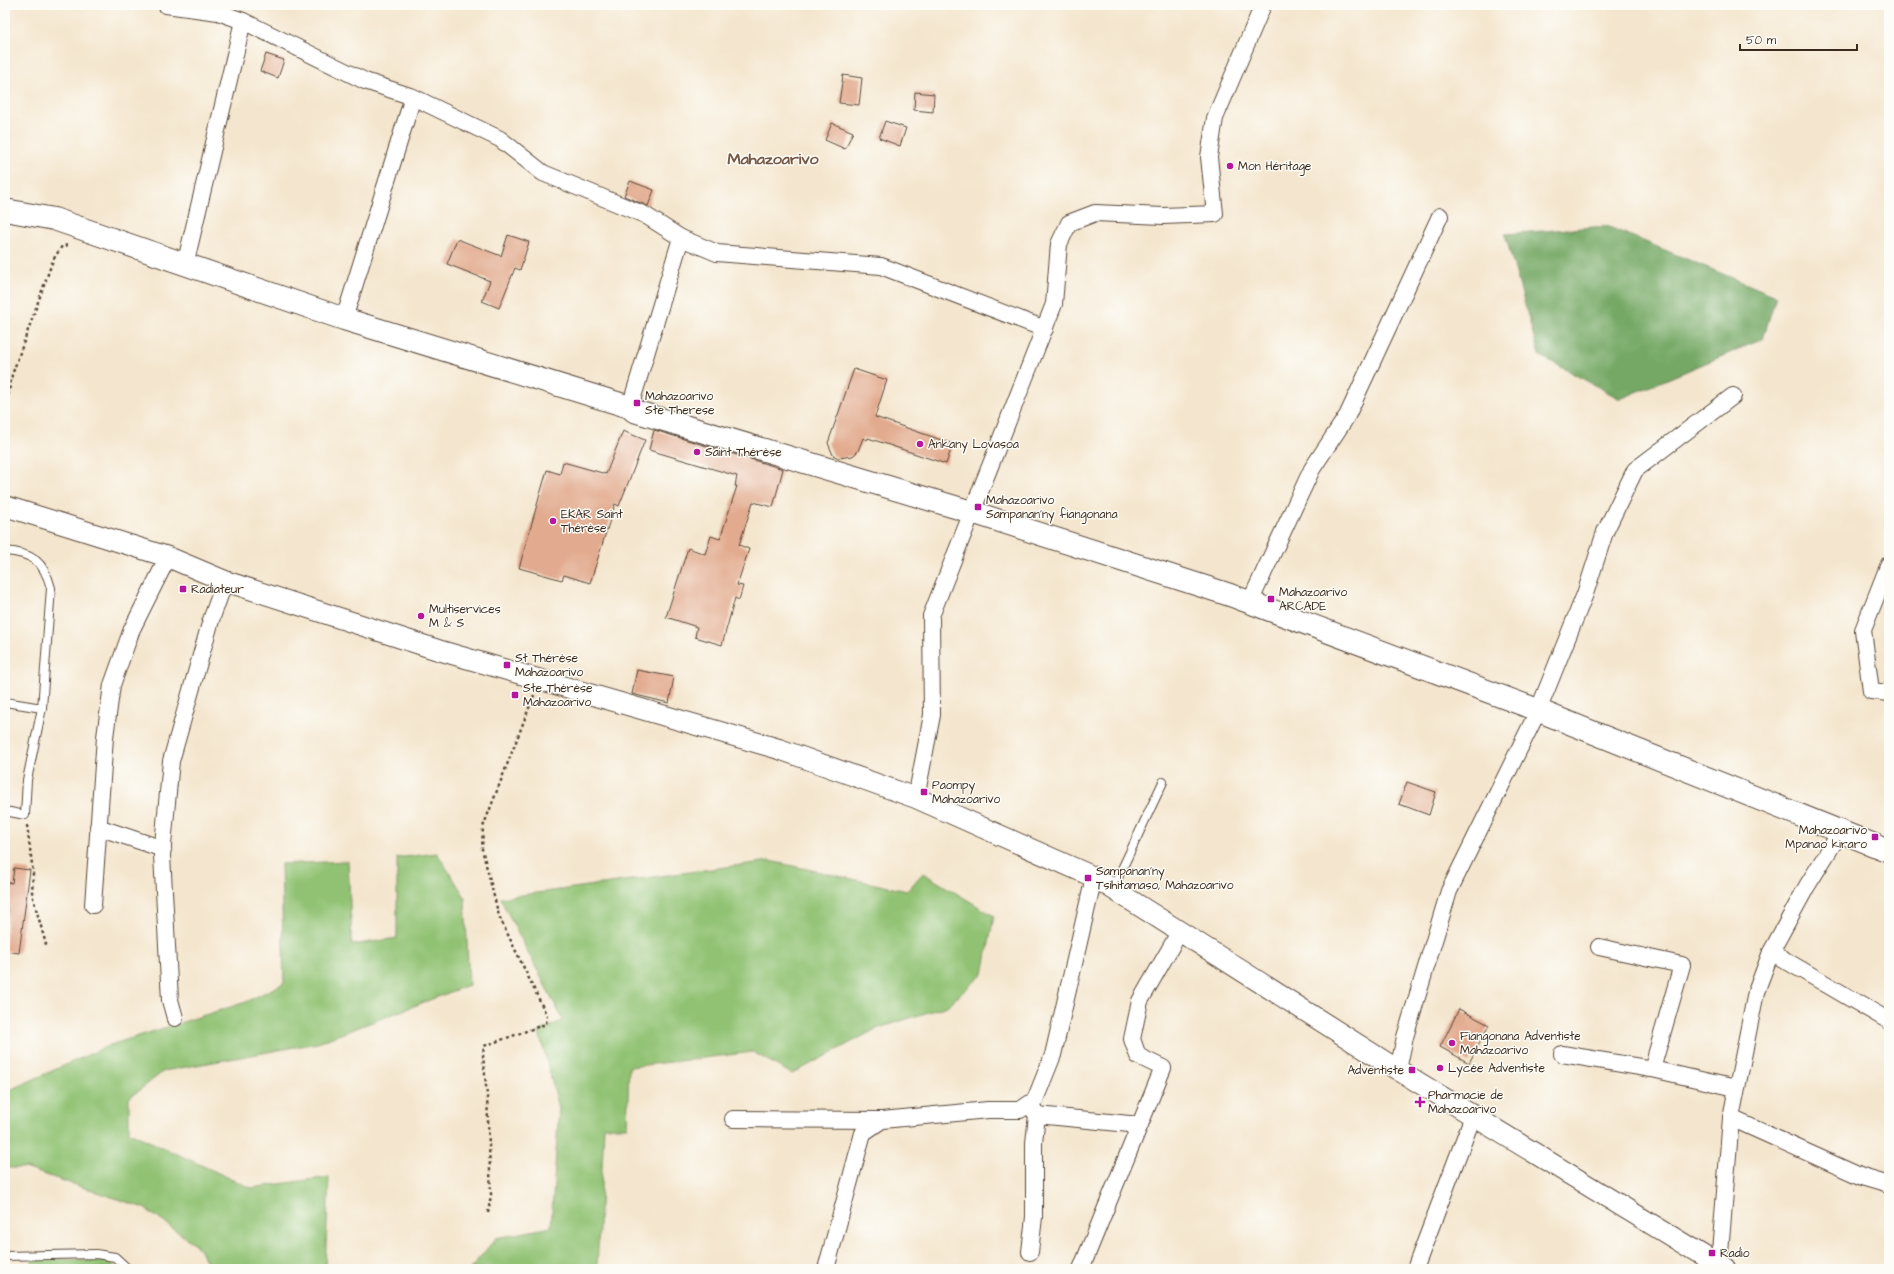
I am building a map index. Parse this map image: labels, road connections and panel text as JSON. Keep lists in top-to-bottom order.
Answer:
{
  "districts": ["Mahazoarivo"],
  "places": {
    "other": [
      "Mon Héritage",
      "Ankany Lovasoa",
      "Saint Thérèse",
      "EKAR Saint Thérèse",
      "Multiservices M & S",
      "Fiangonana Adventiste Mahazoarivo",
      "Lycée Adventiste"
    ],
    "transit": [
      "Mahazoarivo Ste Therese",
      "Mahazoarivo Sampanan'ny fiangonana",
      "Radiateur",
      "Mahazoarivo ARCADE",
      "St Thérèse Mahazoarivo",
      "Ste Thérèse Mahazoarivo",
      "Paompy Mahazoarivo",
      "Mahazoarivo Mpanao kiraro",
      "Sampanan'ny Tsihitamaso, Mahazoarivo",
      "Adventiste",
      "Radio"
    ],
    "health": ["Pharmacie de Mahazoarivo"]
  },
  "scale_bar": "50 m"
}
